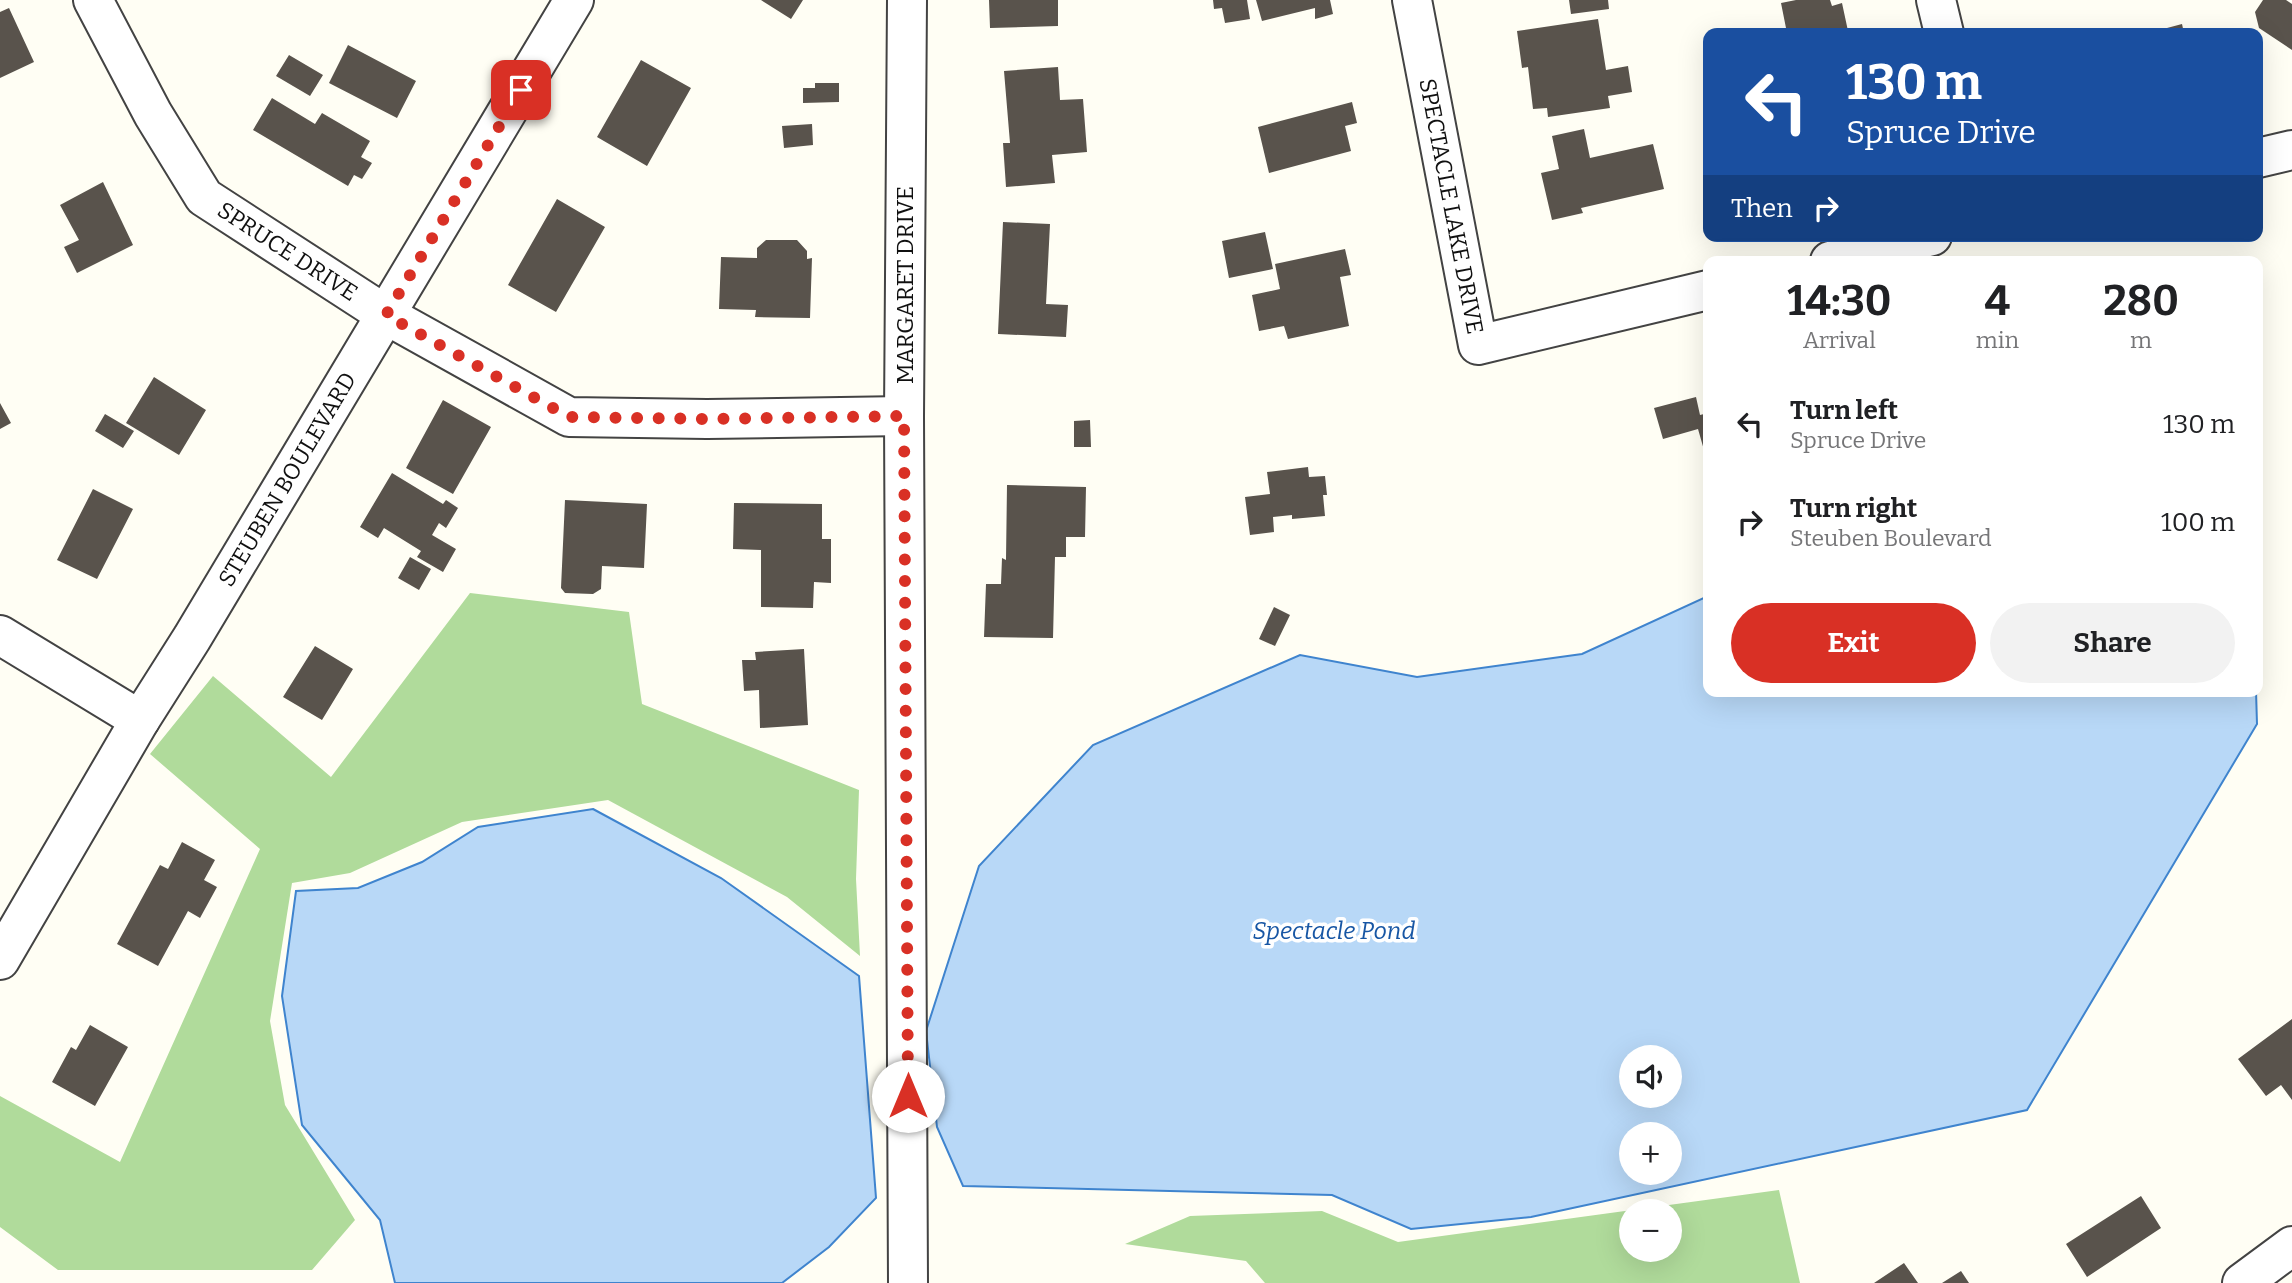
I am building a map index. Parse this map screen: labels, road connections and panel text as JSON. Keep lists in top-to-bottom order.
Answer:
{
  "streets": {
    "street": [
      "SPECTACLE LAKE DRIVE",
      "SPRUCE DRIVE",
      "MARGARET DRIVE",
      "STEUBEN BOULEVARD"
    ]
  },
  "crossings": [
    ["SPRUCE DRIVE", "MARGARET DRIVE"],
    ["SPRUCE DRIVE", "STEUBEN BOULEVARD"]
  ],
  "water": ["Spectacle Pond"],
  "page": {
    "turn": ["130 m", "Spruce Drive"],
    "then": "Then",
    "eta": [
      "14:30",
      "Arrival",
      "4",
      "min",
      "280",
      "m"
    ],
    "list": [
      {
        "name": "Turn left",
        "note": "Spruce Drive",
        "value": "130 m"
      },
      {
        "name": "Turn right",
        "note": "Steuben Boulevard",
        "value": "100 m"
      }
    ],
    "buttons": ["Exit", "Share"],
    "map_buttons": ["+", "−"]
  }
}
